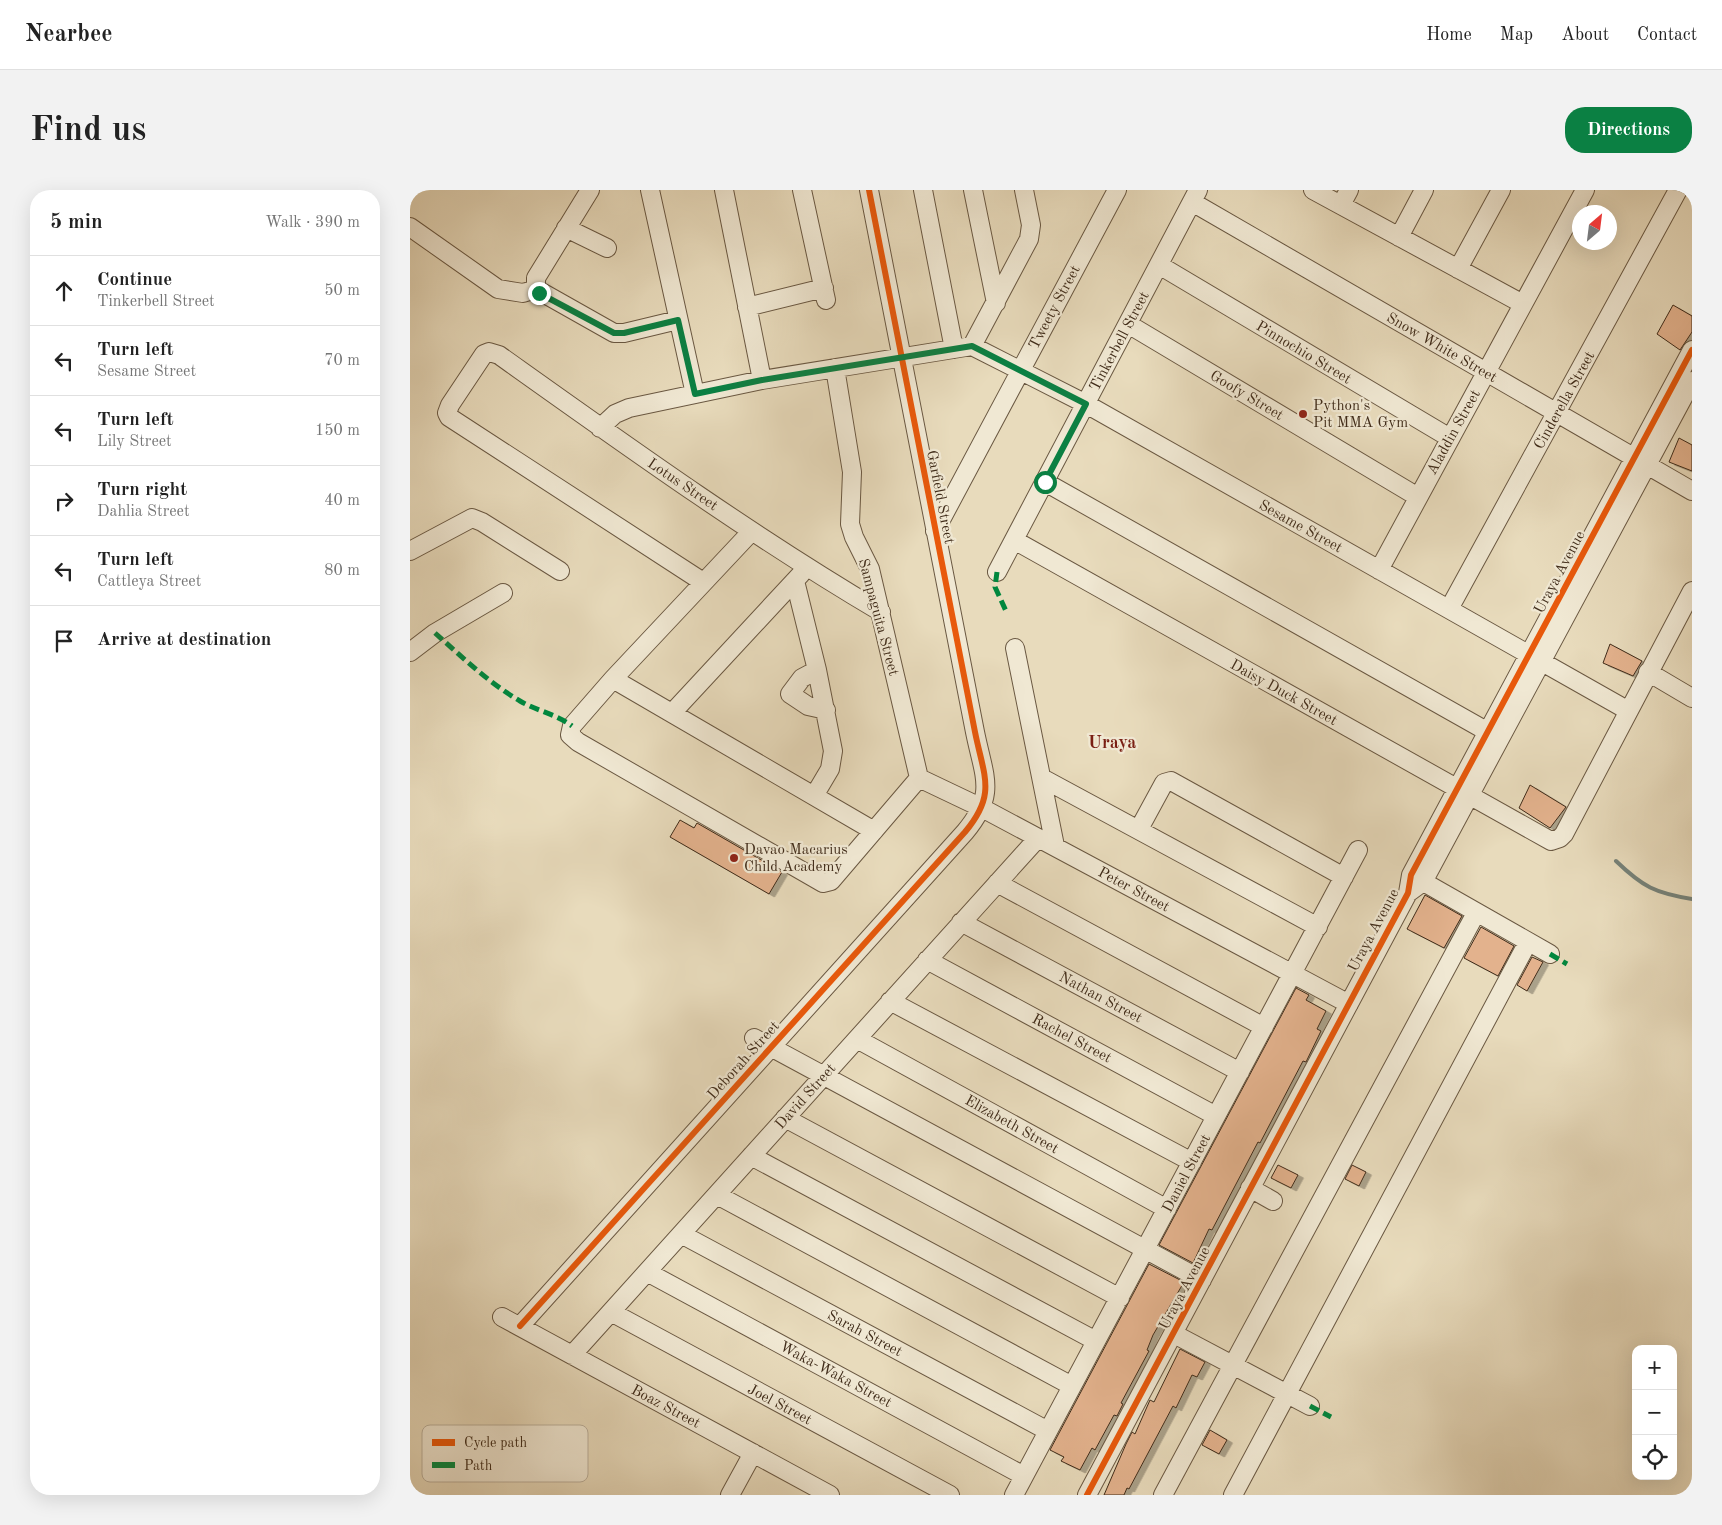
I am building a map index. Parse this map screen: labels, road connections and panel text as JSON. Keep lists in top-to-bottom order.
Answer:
{
  "streets": {
    "street": [
      "Tweety Street",
      "Tinkerbell Street",
      "Snow White Street",
      "Pinnochio Street",
      "Goofy Street",
      "Cinderella Street",
      "Aladdin Street",
      "Lotus Street",
      "Garfield Street",
      "Sesame Street",
      "Uraya Avenue",
      "Sampaguita Street",
      "Daisy Duck Street",
      "Peter Street",
      "Nathan Street",
      "Rachel Street",
      "Deborah Street",
      "David Street",
      "Elizabeth Street",
      "Daniel Street",
      "Sarah Street",
      "Waka-Waka Street",
      "Joel Street",
      "Boaz Street"
    ]
  },
  "crossings": [
    ["Tweety Street", "Garfield Street"],
    ["Tweety Street", "Sesame Street"],
    ["Tinkerbell Street", "Snow White Street"],
    ["Tinkerbell Street", "Pinnochio Street"],
    ["Tinkerbell Street", "Goofy Street"],
    ["Tinkerbell Street", "Sesame Street"],
    ["Tinkerbell Street", "Daisy Duck Street"],
    ["Snow White Street", "Cinderella Street"],
    ["Snow White Street", "Aladdin Street"],
    ["Snow White Street", "Uraya Avenue"],
    ["Pinnochio Street", "Aladdin Street"],
    ["Goofy Street", "Aladdin Street"],
    ["Cinderella Street", "Sesame Street"],
    ["Aladdin Street", "Sesame Street"],
    ["Lotus Street", "Sampaguita Street"],
    ["Garfield Street", "Peter Street"],
    ["Garfield Street", "Deborah Street"],
    ["Sesame Street", "Uraya Avenue"],
    ["Sesame Street", "Daisy Duck Street"],
    ["Uraya Avenue", "Daisy Duck Street"],
    ["Uraya Avenue", "Peter Street"],
    ["Sampaguita Street", "Peter Street"],
    ["Peter Street", "Deborah Street"],
    ["Peter Street", "David Street"],
    ["Peter Street", "Daniel Street"],
    ["Nathan Street", "David Street"],
    ["Nathan Street", "Daniel Street"],
    ["Rachel Street", "David Street"],
    ["Rachel Street", "Daniel Street"],
    ["Deborah Street", "Boaz Street"],
    ["David Street", "Elizabeth Street"],
    ["David Street", "Sarah Street"],
    ["David Street", "Waka-Waka Street"],
    ["David Street", "Joel Street"],
    ["David Street", "Boaz Street"],
    ["Elizabeth Street", "Daniel Street"],
    ["Daniel Street", "Sarah Street"],
    ["Daniel Street", "Waka-Waka Street"]
  ],
  "districts": ["Uraya"],
  "places": ["Python's Pit MMA Gym", "Davao Macarius Child Academy"],
  "legend": ["Cycle path", "Path"],
  "north": "top right",
  "page": {
    "header": "Nearbee",
    "nav": [
      "Home",
      "Map",
      "About",
      "Contact"
    ],
    "buttons": "Directions",
    "title": "Find us",
    "heading": ["5 min", "Walk · 390 m"],
    "list": [
      ["Continue", "Tinkerbell Street", "50 m"],
      ["Turn left", "Sesame Street", "70 m"],
      ["Turn left", "Lily Street", "150 m"],
      ["Turn right", "Dahlia Street", "40 m"],
      ["Turn left", "Cattleya Street", "80 m"],
      "Arrive at destination"
    ],
    "map_buttons": ["+", "−"]
  }
}
